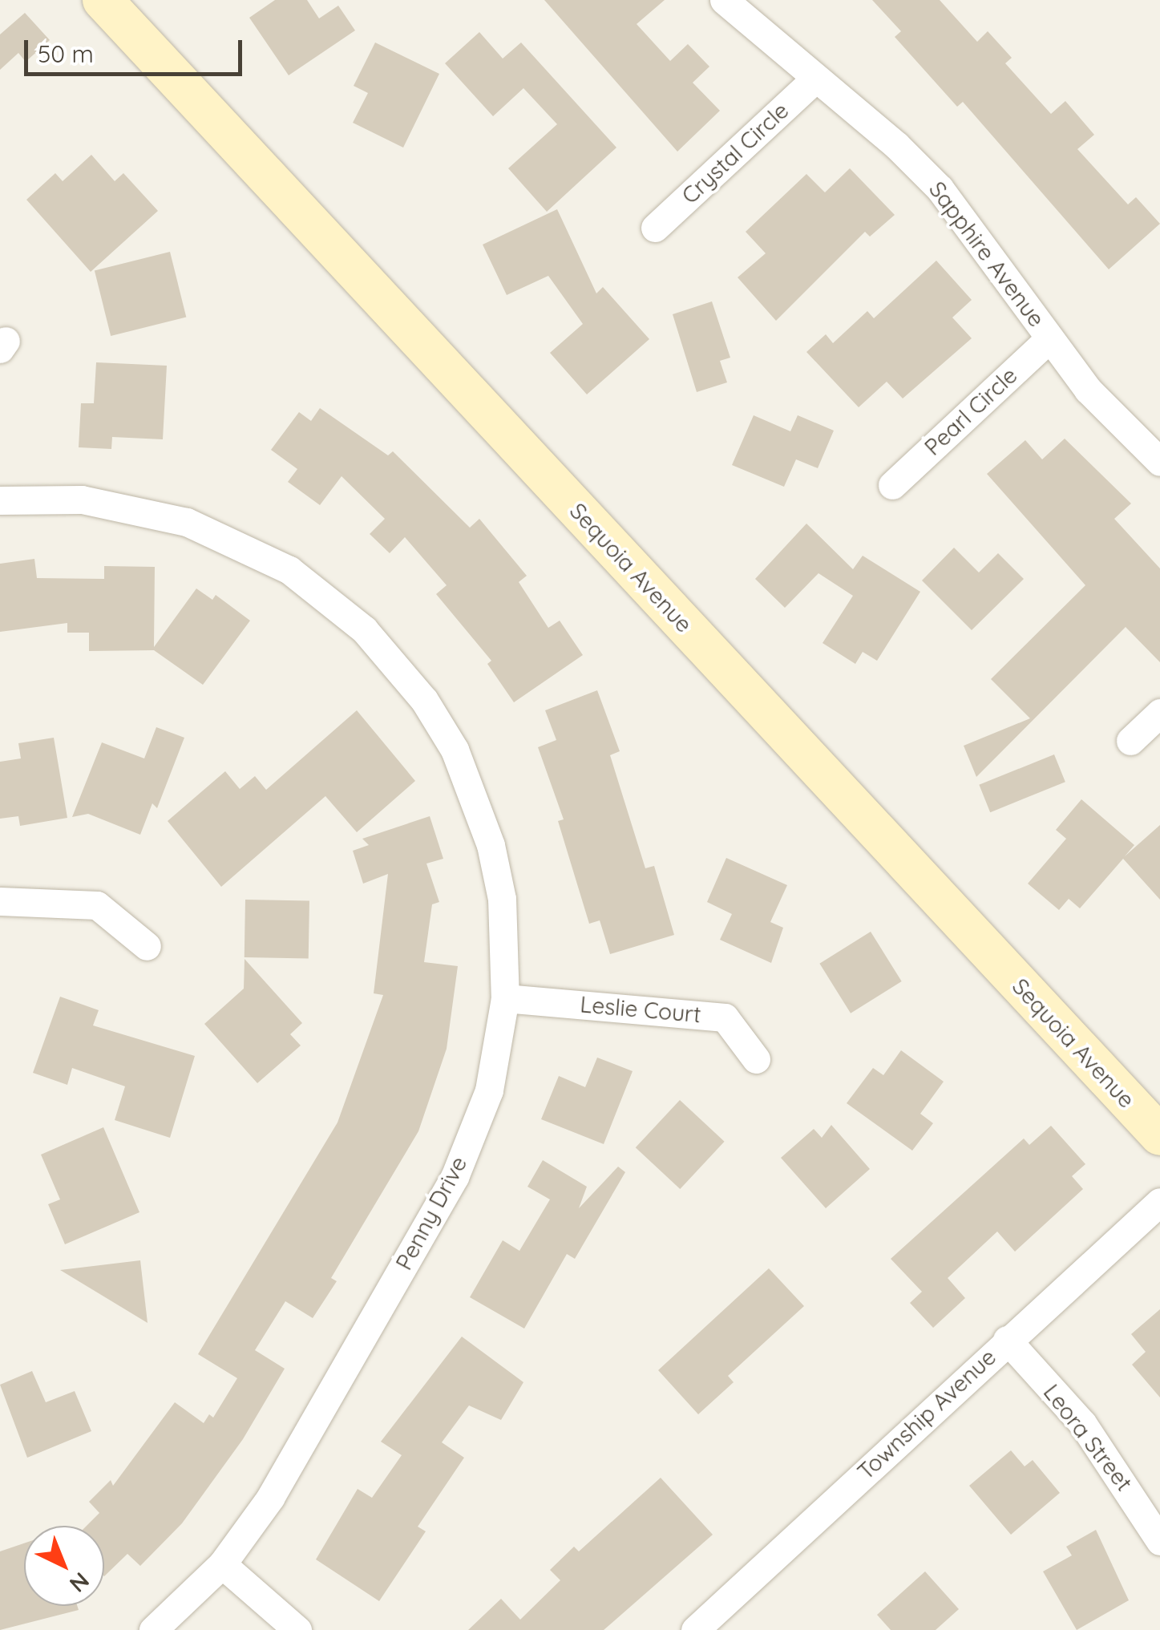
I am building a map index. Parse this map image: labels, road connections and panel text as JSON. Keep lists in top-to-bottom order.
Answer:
{
  "streets": {
    "street": [
      "Crystal Circle",
      "Sapphire Avenue",
      "Pearl Circle",
      "Sequoia Avenue",
      "Leslie Court",
      "Penny Drive",
      "Township Avenue",
      "Leora Street"
    ]
  },
  "crossings": [
    ["Crystal Circle", "Sapphire Avenue"],
    ["Sapphire Avenue", "Pearl Circle"],
    ["Leslie Court", "Penny Drive"],
    ["Township Avenue", "Leora Street"]
  ],
  "scale_bar": "50 m",
  "north": "bottom right"
}
